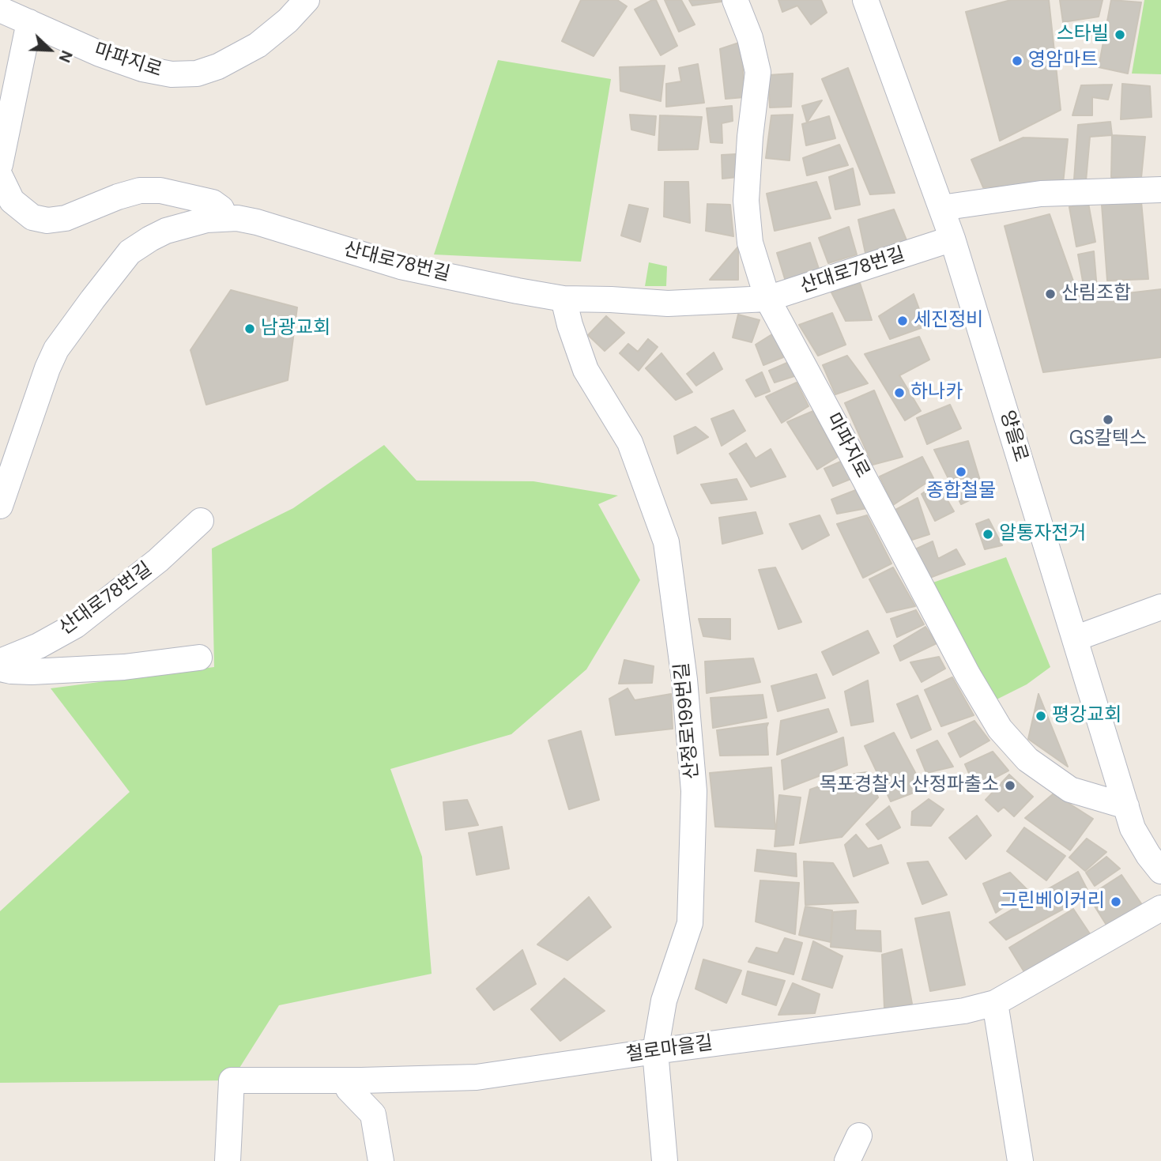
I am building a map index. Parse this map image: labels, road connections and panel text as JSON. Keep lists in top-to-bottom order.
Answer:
{
  "streets": {
    "street": [
      "마파지로",
      "산대로78번길",
      "양을로",
      "산정로199번길",
      "철로마을길"
    ]
  },
  "crossings": [
    ["마파지로", "산대로78번길"],
    ["마파지로", "양을로"],
    ["산대로78번길", "양을로"],
    ["산대로78번길", "산정로199번길"],
    ["산정로199번길", "철로마을길"]
  ],
  "places": [
    "스타빌",
    "영암마트",
    "산림조합",
    "세진정비",
    "남광교회",
    "하나카",
    "GS칼텍스",
    "종합철물",
    "알통자전거",
    "평강교회",
    "목포경찰서 산정파출소",
    "그린베이커리"
  ],
  "north": "bottom right"
}
